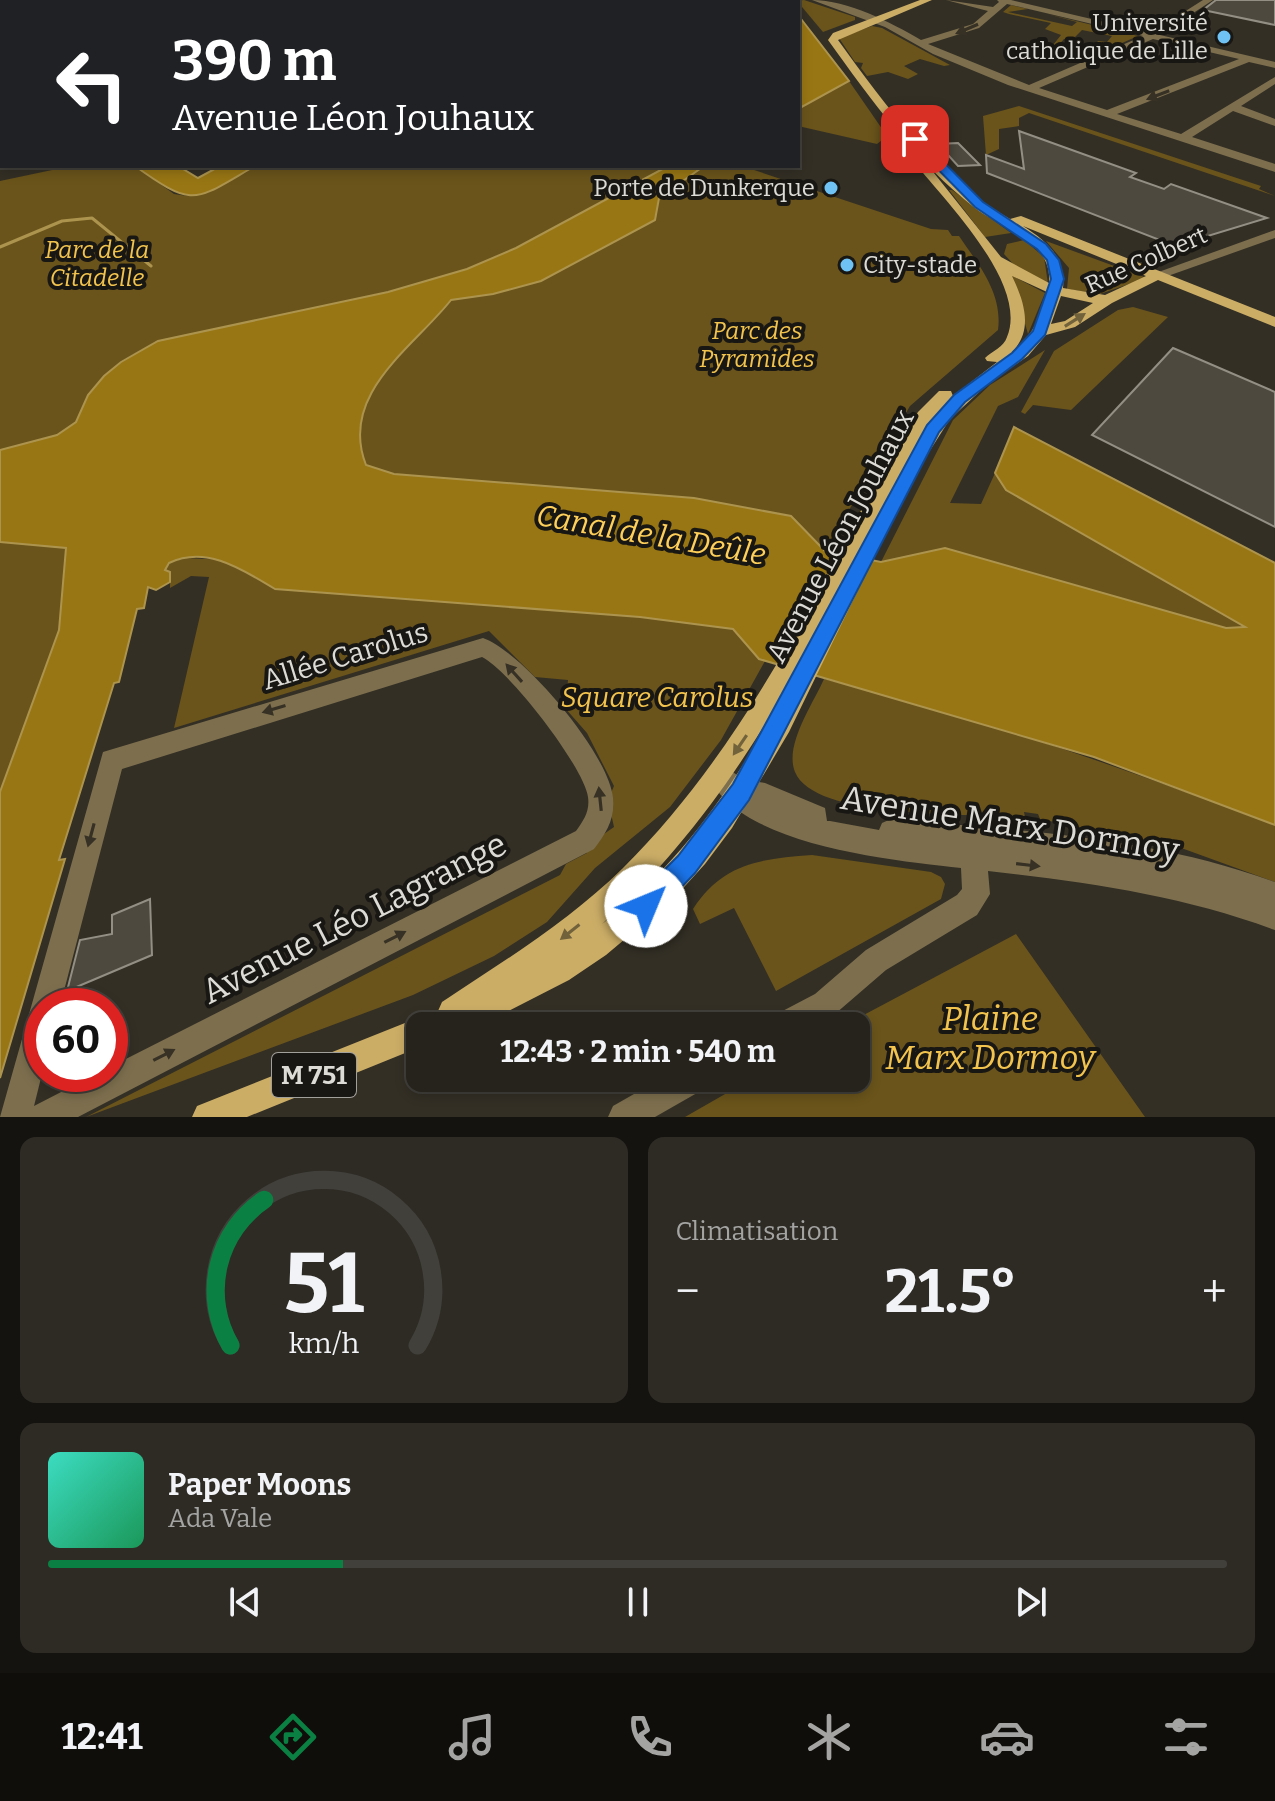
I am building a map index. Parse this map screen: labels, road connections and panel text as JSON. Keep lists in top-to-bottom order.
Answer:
{
  "streets": {
    "main road": ["Rue Colbert", "Avenue Léon Jouhaux", "M 751"],
    "street": ["Allée Carolus", "Avenue Marx Dormoy", "Avenue Léo Lagrange"]
  },
  "crossings": [
    ["Rue Colbert", "Avenue Léon Jouhaux"],
    ["Avenue Léon Jouhaux", "Avenue Marx Dormoy"],
    ["Allée Carolus", "Avenue Léo Lagrange"]
  ],
  "one_way": ["Avenue Léo Lagrange"],
  "water": ["Canal de la Deûle"],
  "parks": [
    "Parc de la Citadelle",
    "Parc des Pyramides",
    "Square Carolus",
    "Plaine Marx Dormoy"
  ],
  "places": ["Université catholique de Lille", "Porte de Dunkerque", "City-stade"],
  "page": {
    "turn": ["390 m", "Avenue Léon Jouhaux"],
    "limit": "60",
    "trip": "12:43 · 2 min · 540 m",
    "tile": "Climatisation",
    "heat": ["−", "21.5°", "+"],
    "song": ["Paper Moons", "Ada Vale"],
    "tabs": "12:41",
    "gauge": ["51", "km/h"]
  }
}
